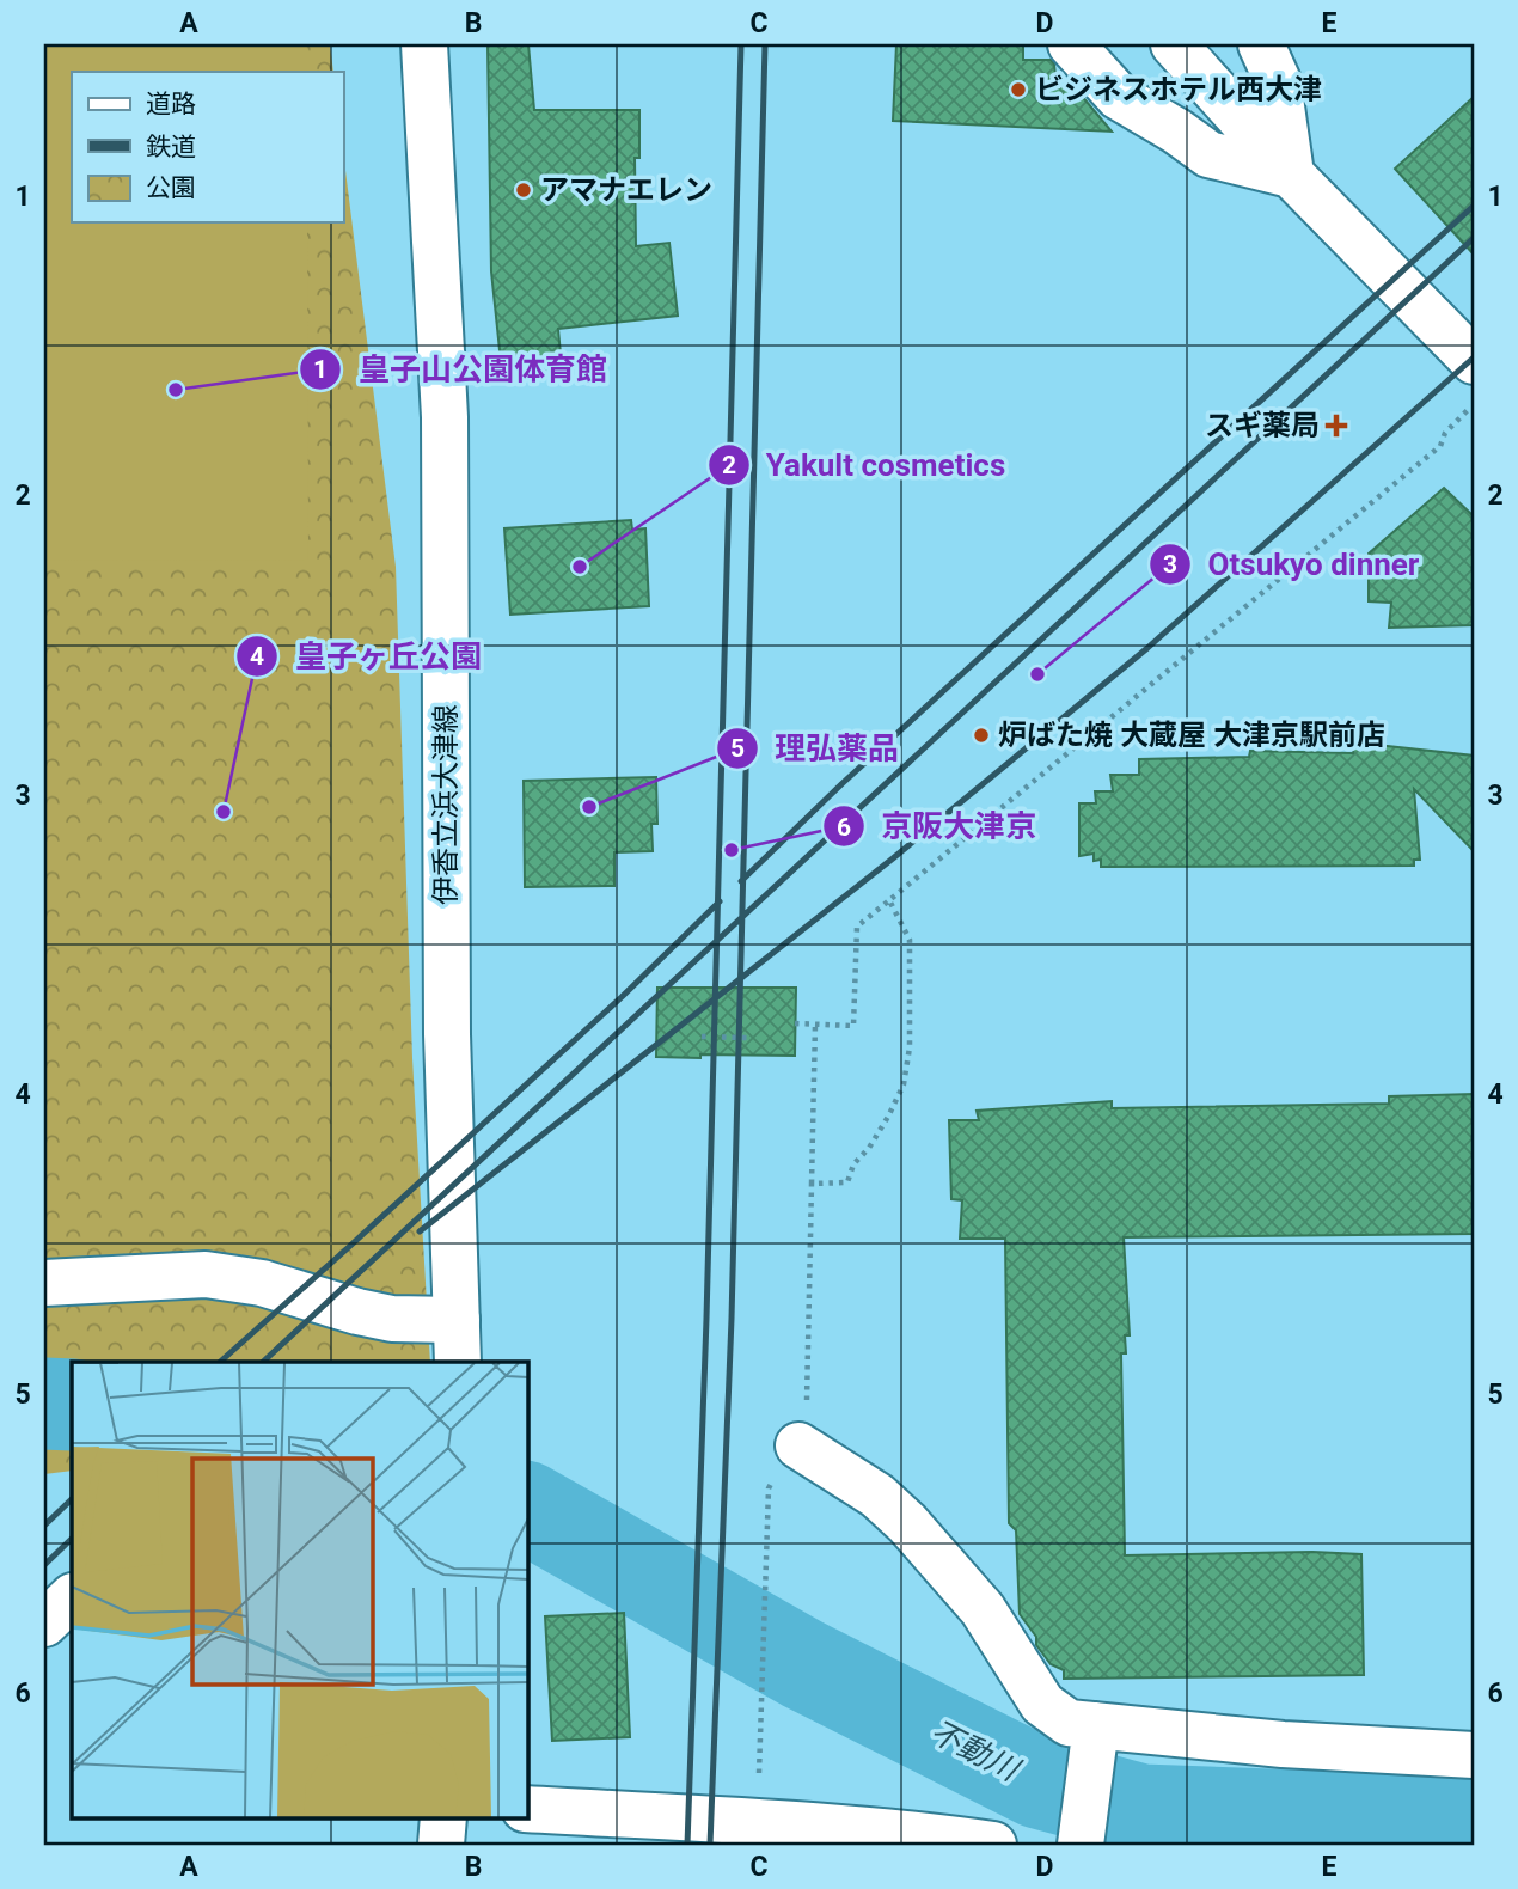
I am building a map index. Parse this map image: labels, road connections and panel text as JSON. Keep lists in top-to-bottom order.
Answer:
{
  "streets": {
    "street": ["伊香立浜大津線"]
  },
  "water": ["不動川"],
  "places": {
    "other": [
      "ビジネスホテル西大津",
      "アマナエレン",
      "皇子山公園体育館",
      "Yakult cosmetics",
      "Otsukyo dinner",
      "炉ばた焼 大蔵屋 大津京駅前店",
      "理弘薬品",
      "皇子ヶ丘公園",
      "京阪大津京"
    ],
    "health": ["スギ薬局"]
  },
  "legend": ["道路", "鉄道", "公園"],
  "grid": {
    "columns": [
      "A",
      "B",
      "C",
      "D",
      "E"
    ],
    "rows": [
      "1",
      "2",
      "3",
      "4",
      "5",
      "6"
    ]
  }
}
